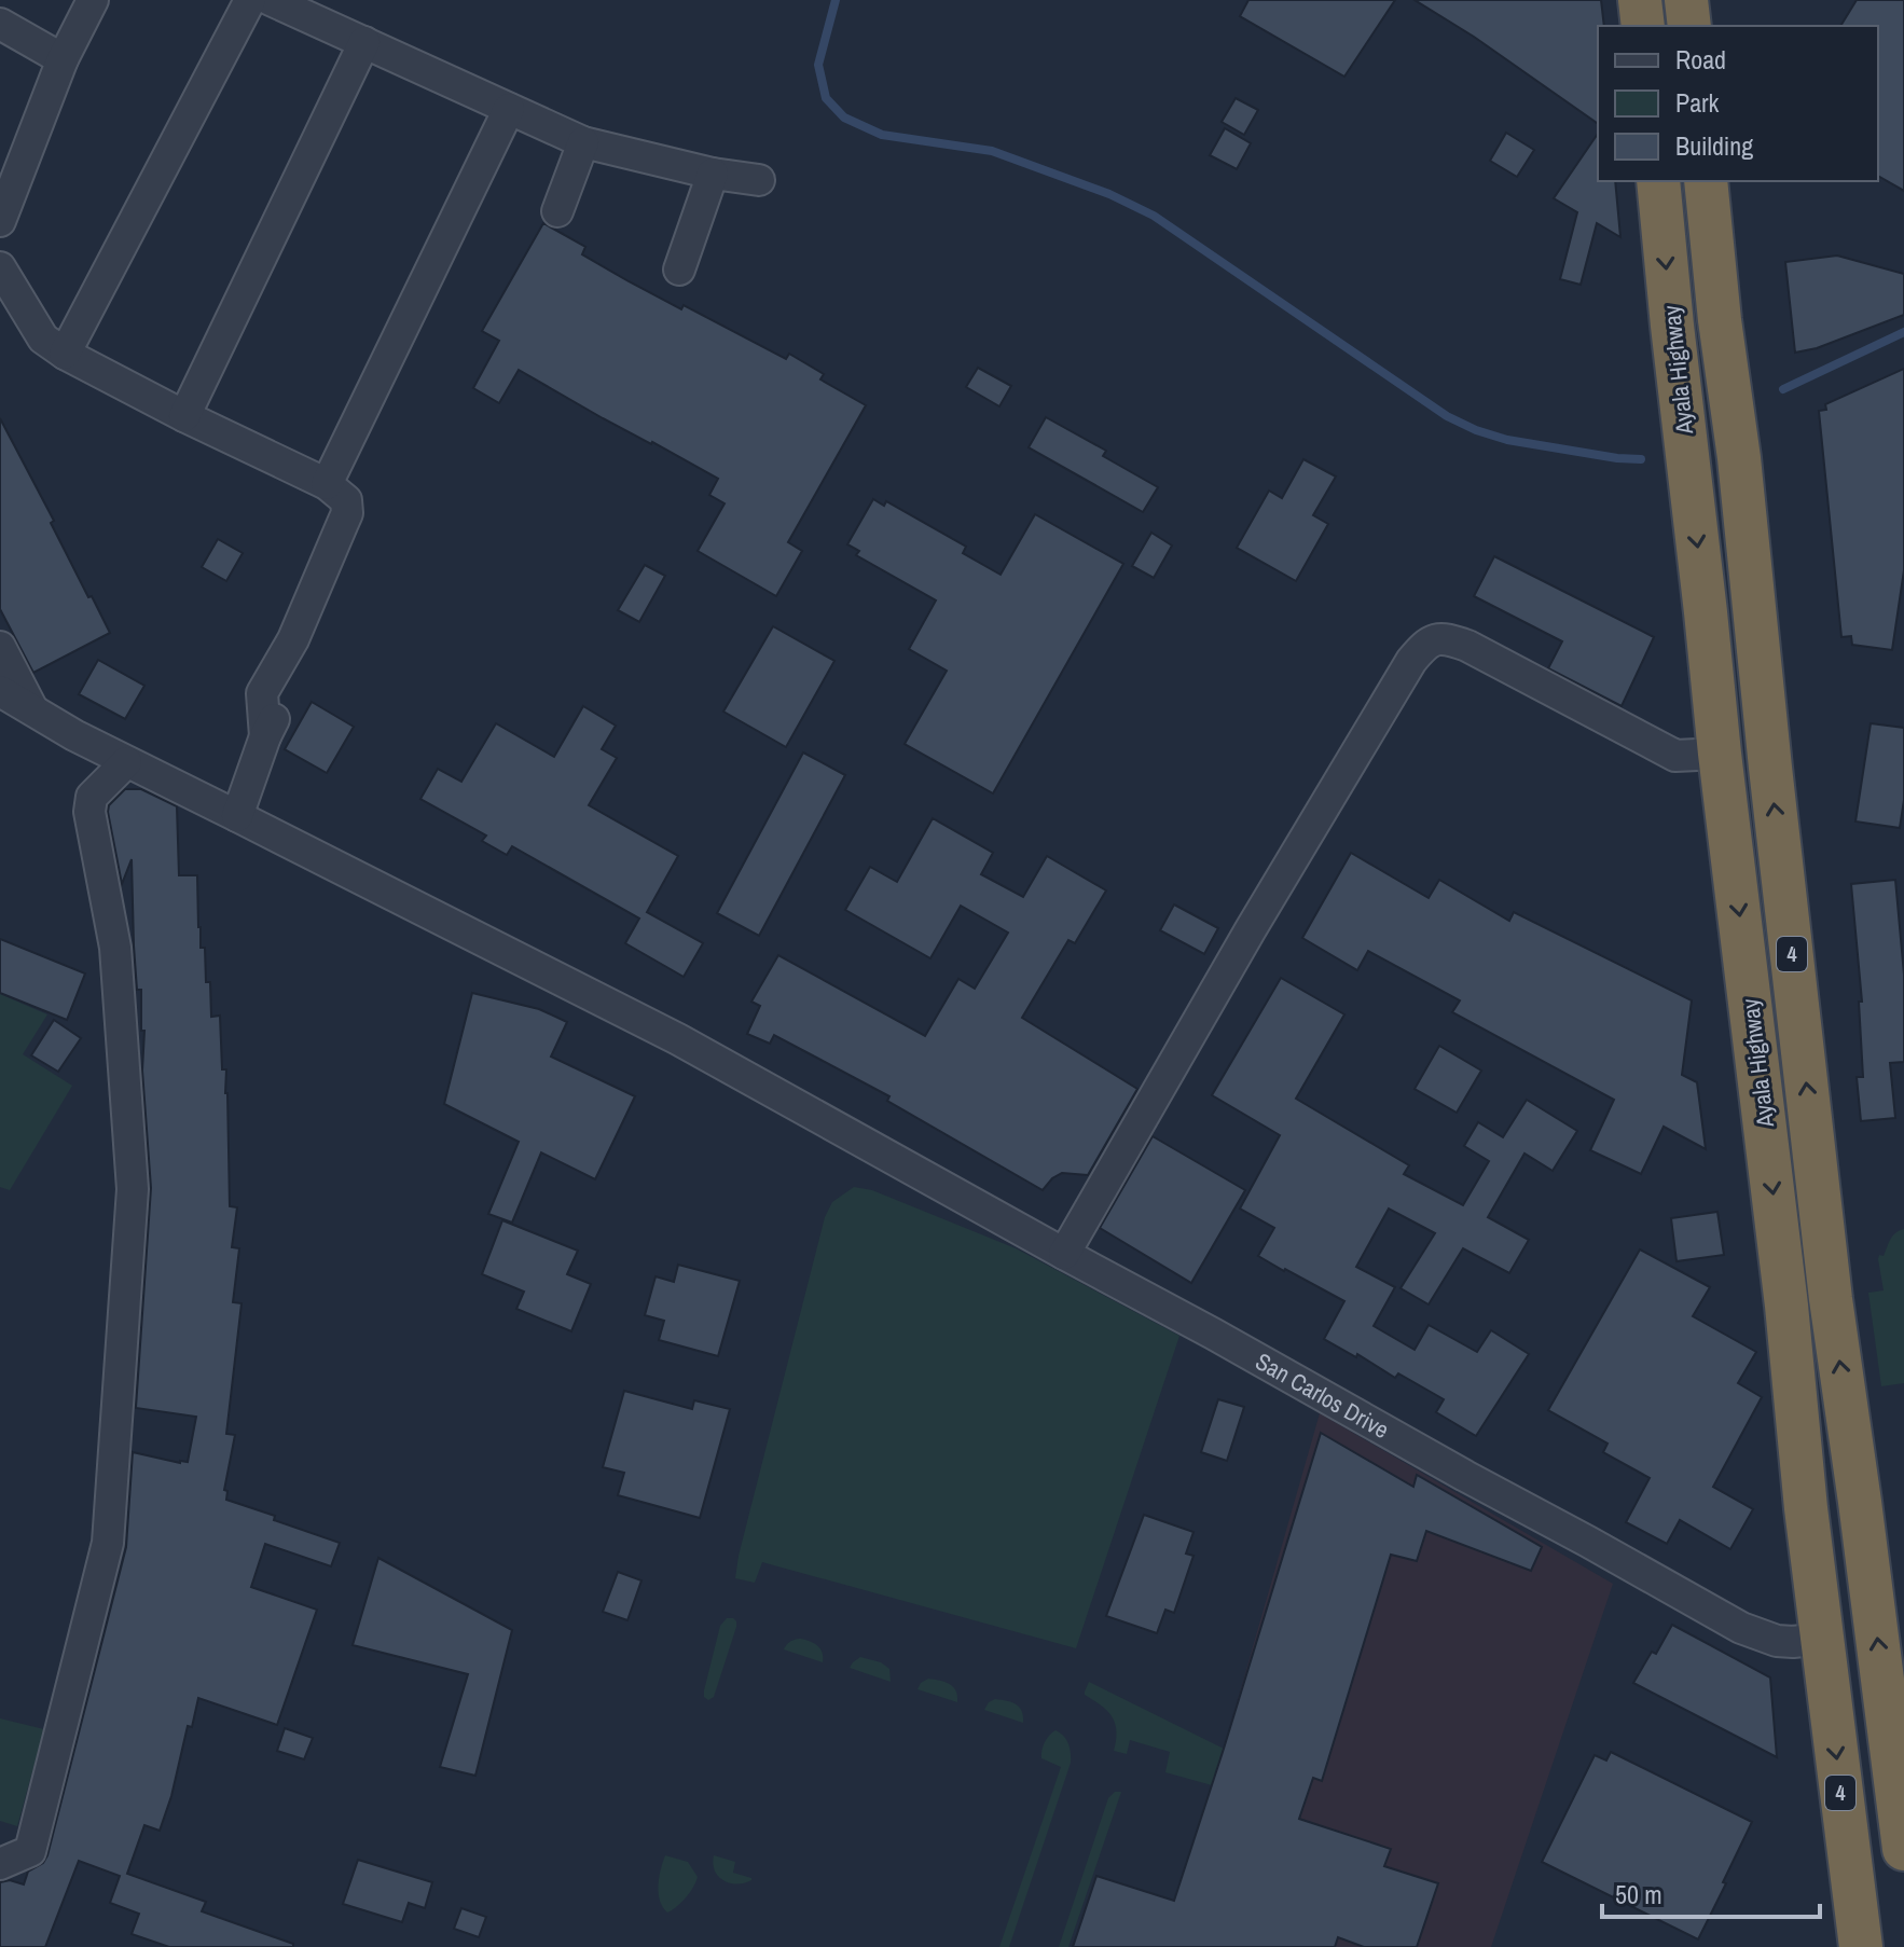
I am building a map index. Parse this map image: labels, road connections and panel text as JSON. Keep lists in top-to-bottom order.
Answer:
{
  "streets": {
    "highway": ["Ayala Highway", "4"],
    "street": ["San Carlos Drive"]
  },
  "crossings": [
    ["Ayala Highway", "San Carlos Drive"]
  ],
  "legend": ["Road", "Park", "Building"],
  "scale_bar": "50 m"
}
